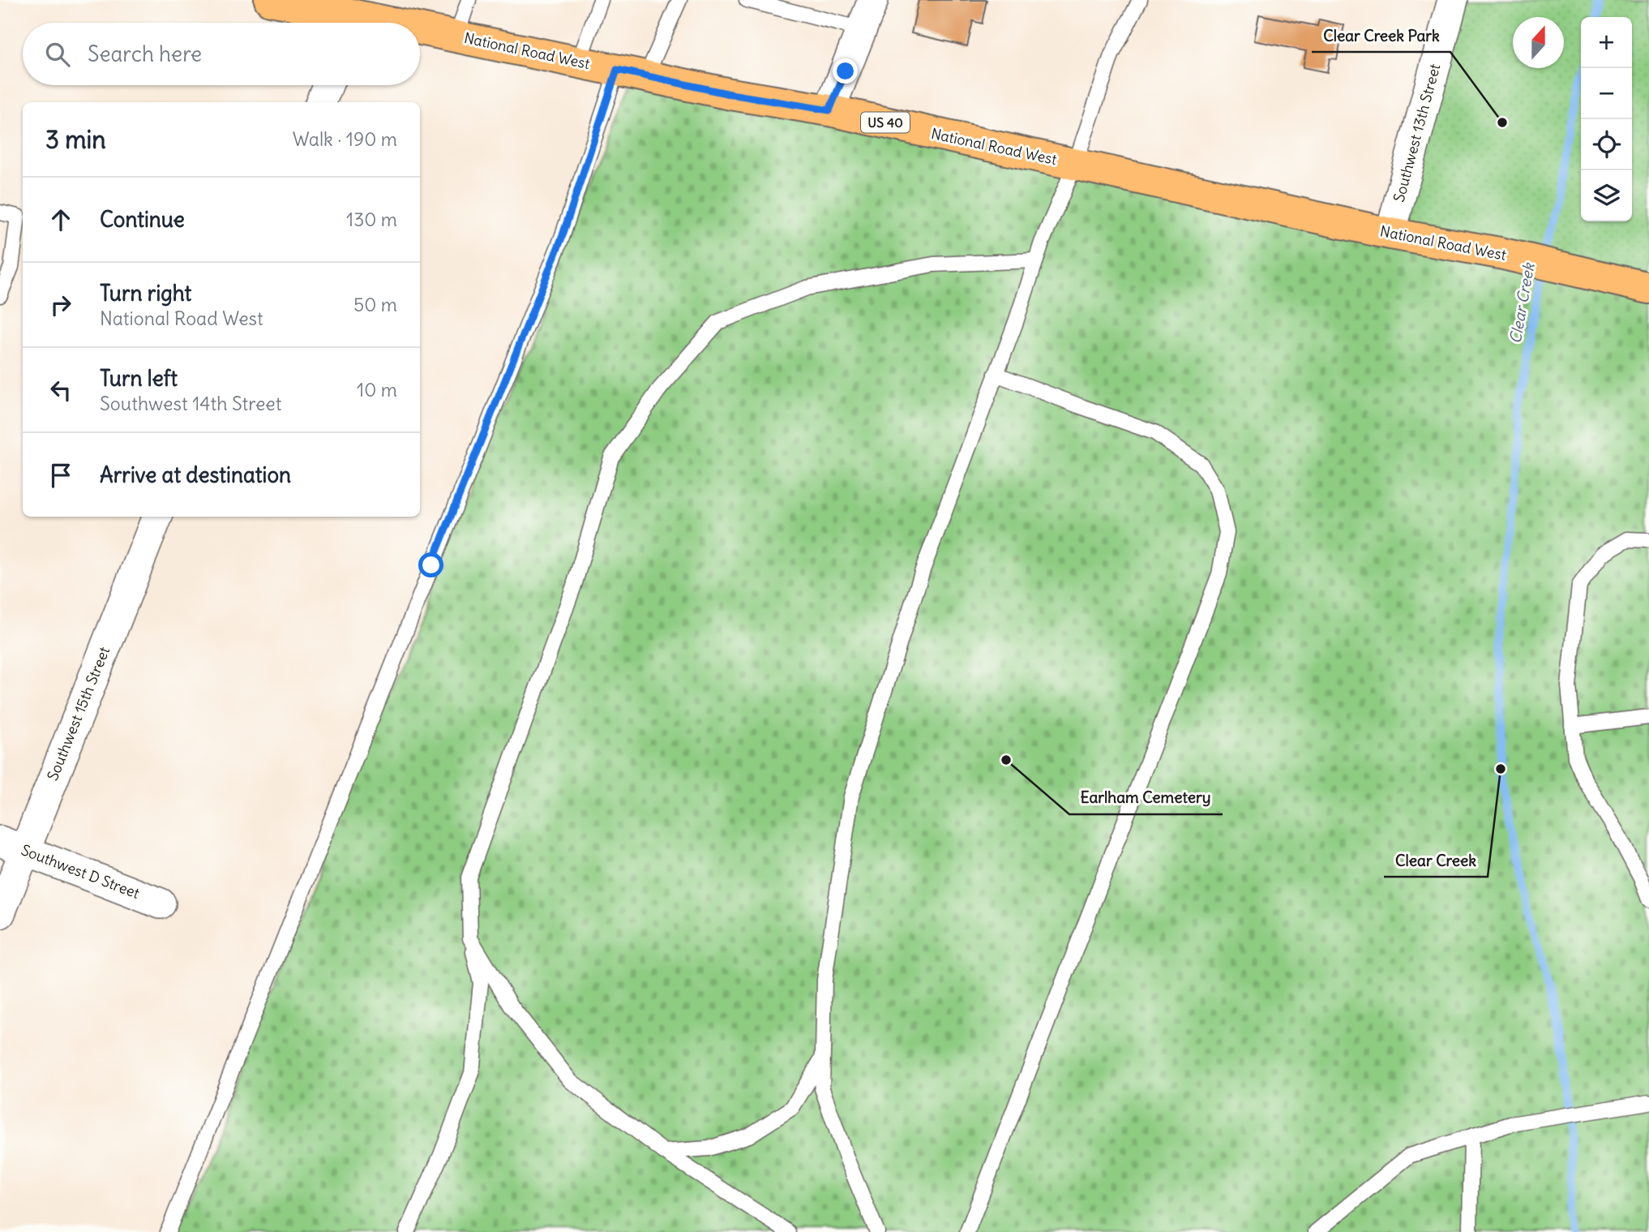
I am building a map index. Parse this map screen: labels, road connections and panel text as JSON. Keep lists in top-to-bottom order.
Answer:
{
  "streets": {
    "main road": ["National Road West", "US 40"],
    "street": ["Southwest 13th Street", "Southwest 15th Street", "Southwest D Street"]
  },
  "crossings": [
    ["National Road West", "Southwest 13th Street"],
    ["Southwest 15th Street", "Southwest D Street"]
  ],
  "water": ["Clear Creek"],
  "places": ["Clear Creek Park", "Earlham Cemetery", "Clear Creek"],
  "north": "top",
  "page": {
    "map_buttons": ["+", "−"],
    "search": "Search here",
    "heading": ["3 min", "Walk · 190 m"],
    "list": [
      ["Continue", "130 m"],
      ["Turn right", "National Road West", "50 m"],
      ["Turn left", "Southwest 14th Street", "10 m"],
      "Arrive at destination"
    ]
  }
}
